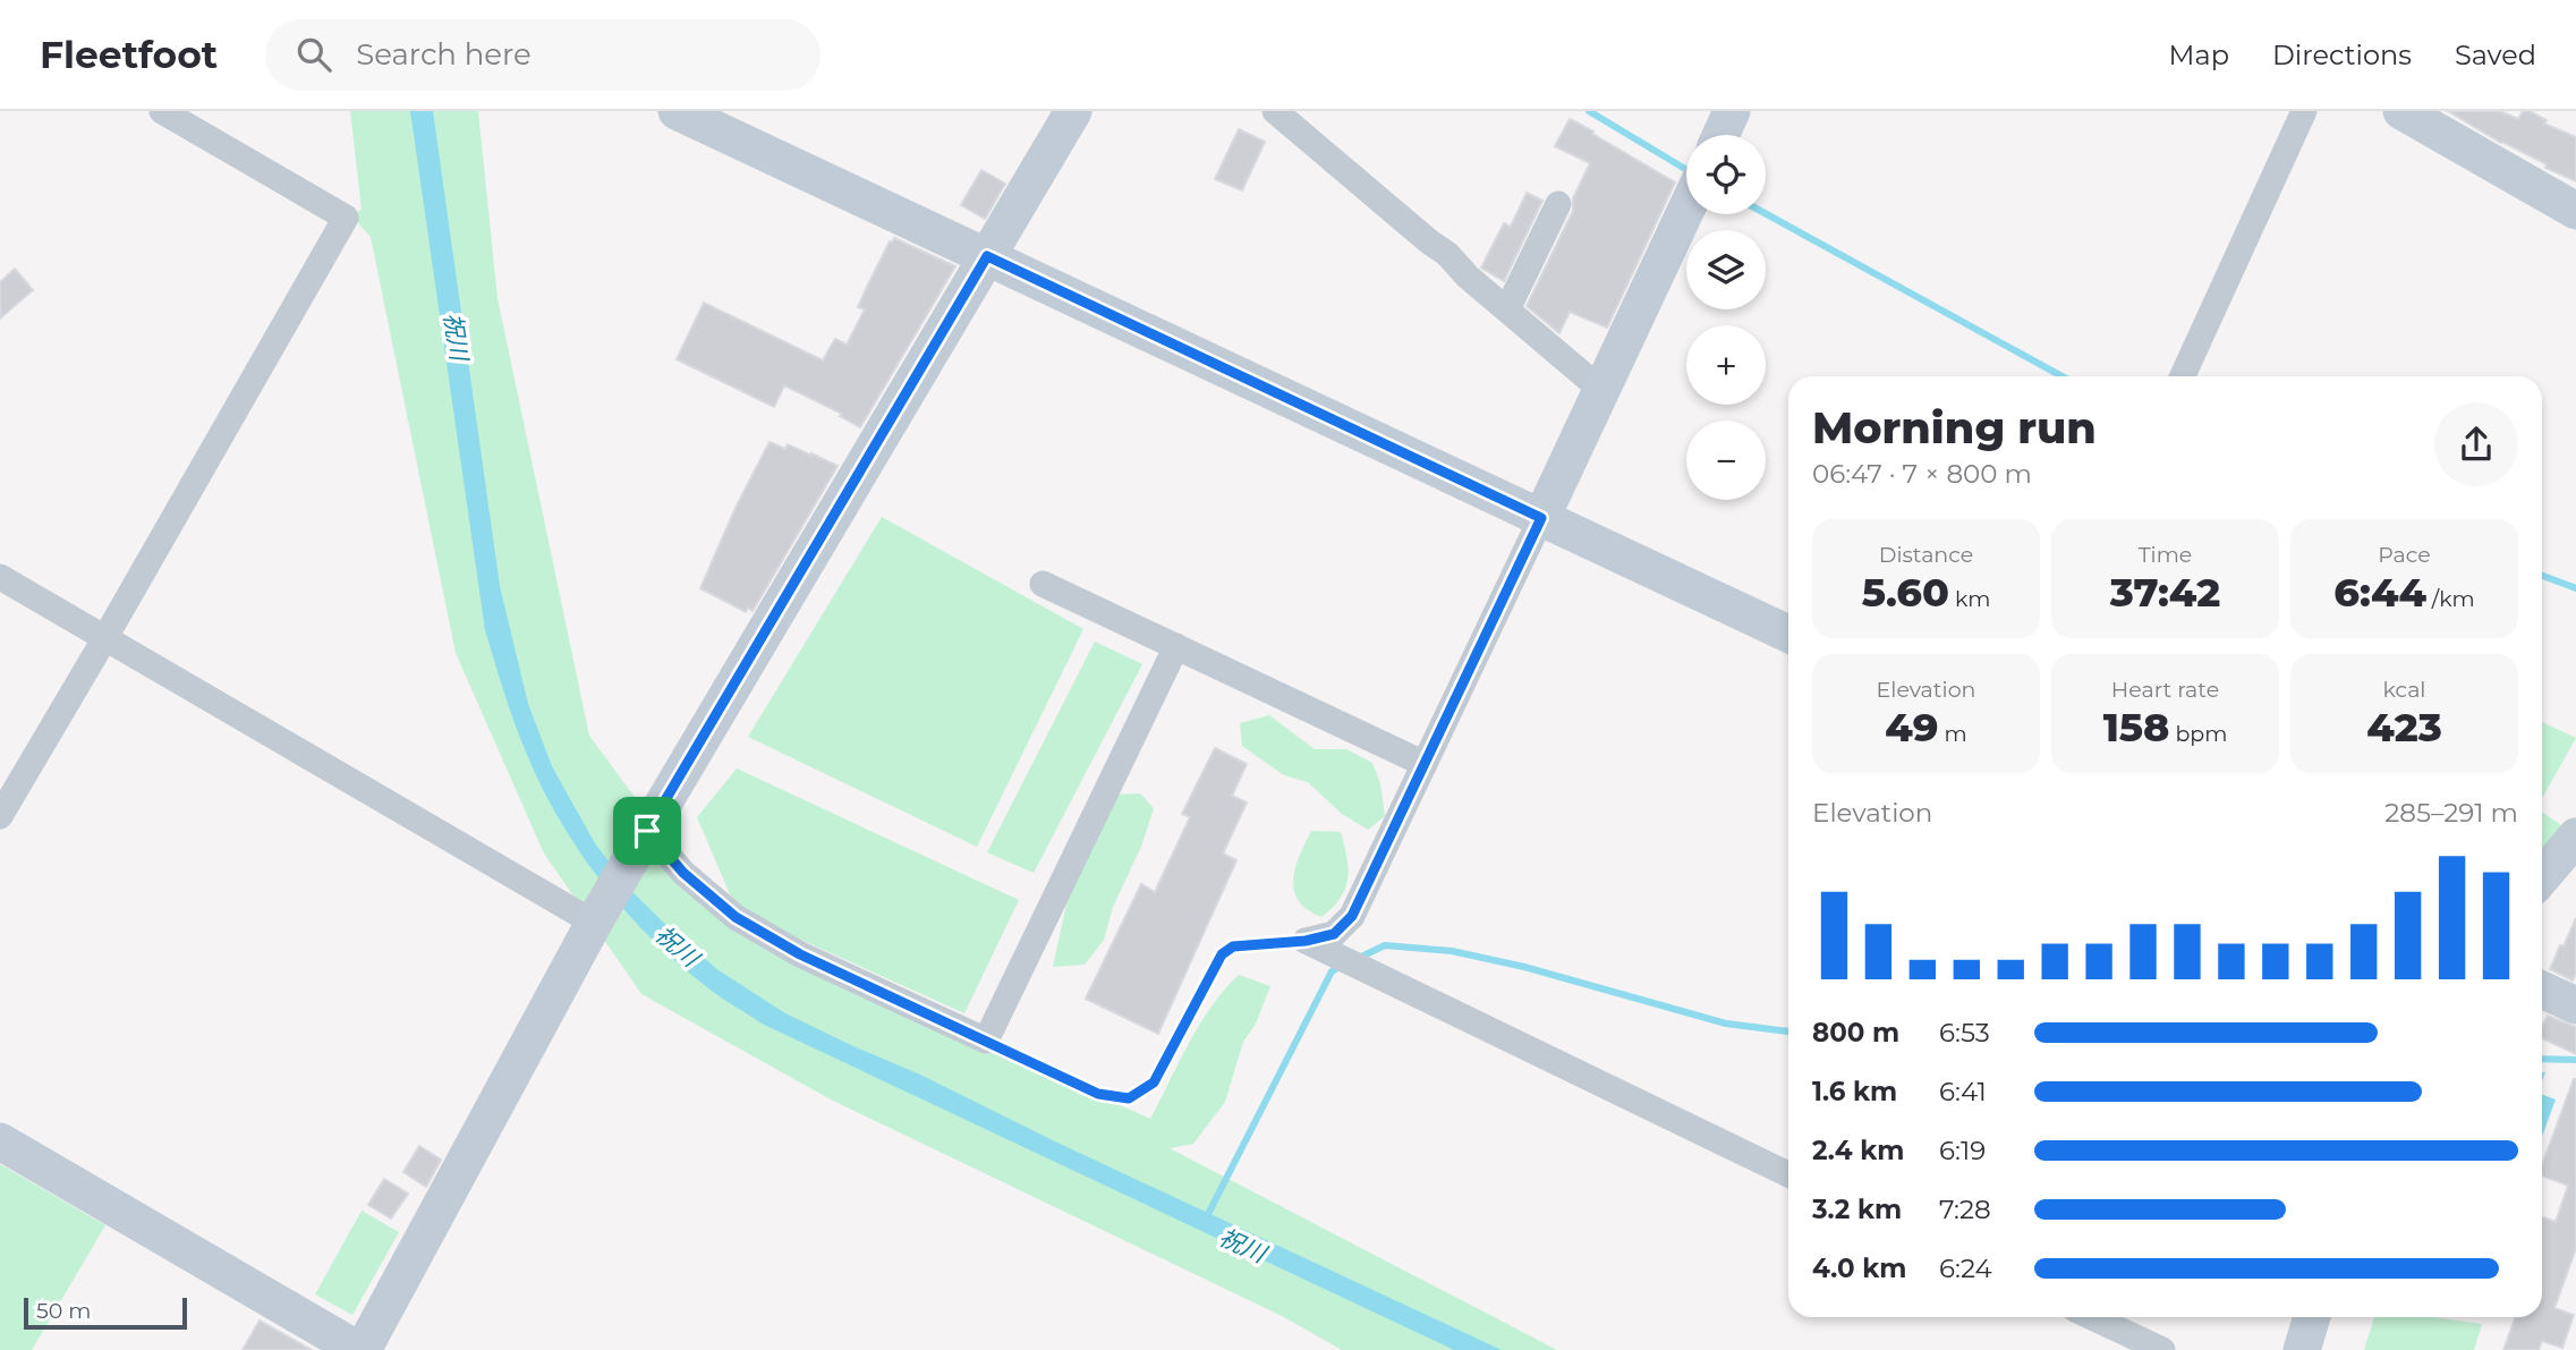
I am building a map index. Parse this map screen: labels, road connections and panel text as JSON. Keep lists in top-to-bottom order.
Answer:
{
  "water": ["祝川"],
  "scale_bar": "50 m",
  "page": {
    "header": "Fleetfoot",
    "search": "Search here",
    "nav": ["Map", "Directions", "Saved"],
    "map_buttons": ["+", "−"],
    "heading": ["Morning run", "06:47 · 7 × 800 m"],
    "stats": [
      ["Distance", "5.60 km"],
      ["Time", "37:42"],
      ["Pace", "6:44 /km"],
      ["Elevation", "49 m"],
      ["Heart rate", "158 bpm"],
      ["kcal", "423"]
    ],
    "chart": ["Elevation", "285–291 m"],
    "list": [
      {
        "name": "800 m",
        "note": "6:53"
      },
      {
        "name": "1.6 km",
        "note": "6:41"
      },
      {
        "name": "2.4 km",
        "note": "6:19"
      },
      {
        "name": "3.2 km",
        "note": "7:28"
      },
      {
        "name": "4.0 km",
        "note": "6:24"
      }
    ],
    "scale": "50 m"
  }
}
